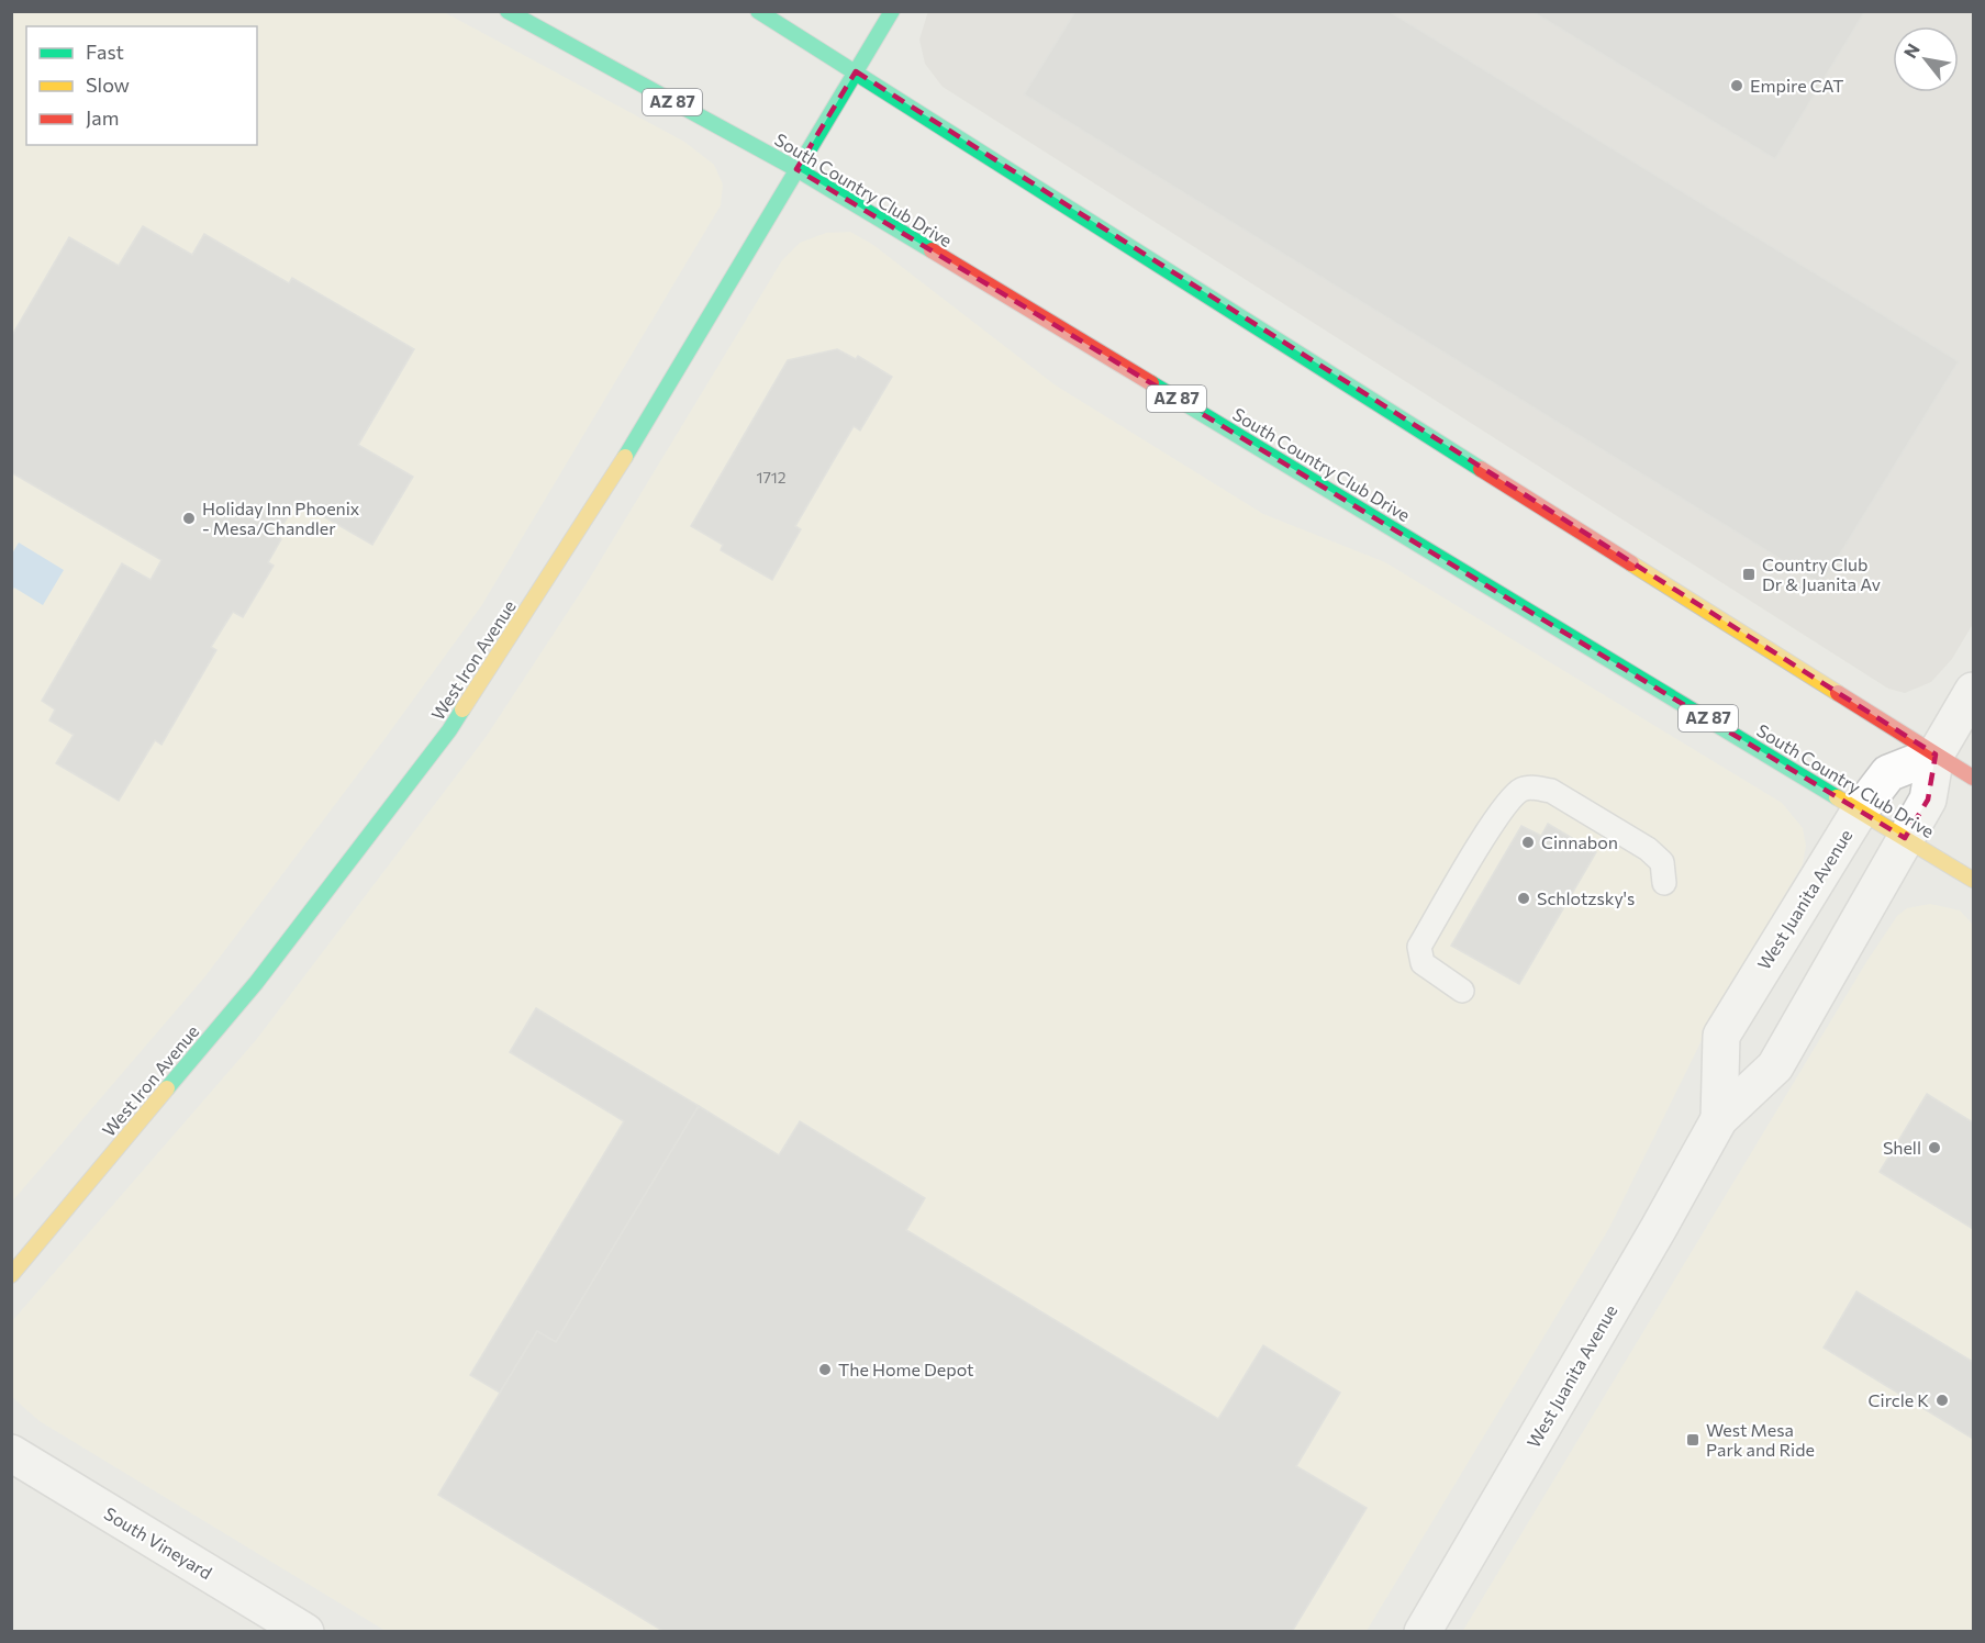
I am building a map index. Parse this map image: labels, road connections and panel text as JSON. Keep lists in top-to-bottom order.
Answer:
{
  "streets": {
    "main road": ["AZ 87", "South Country Club Drive", "West Iron Avenue"],
    "street": ["West Juanita Avenue", "South Vineyard"]
  },
  "crossings": [
    ["South Country Club Drive", "West Iron Avenue"],
    ["South Country Club Drive", "West Juanita Avenue"]
  ],
  "places": {
    "other": [
      "Empire CAT",
      "Holiday Inn Phoenix - Mesa/Chandler",
      "Cinnabon",
      "Schlotzsky's",
      "Shell",
      "The Home Depot",
      "Circle K"
    ],
    "transit": ["Country Club Dr & Juanita Av", "West Mesa Park and Ride"]
  },
  "house_numbers": ["1712"],
  "legend": ["Fast", "Slow", "Jam"],
  "north": "top left"
}
